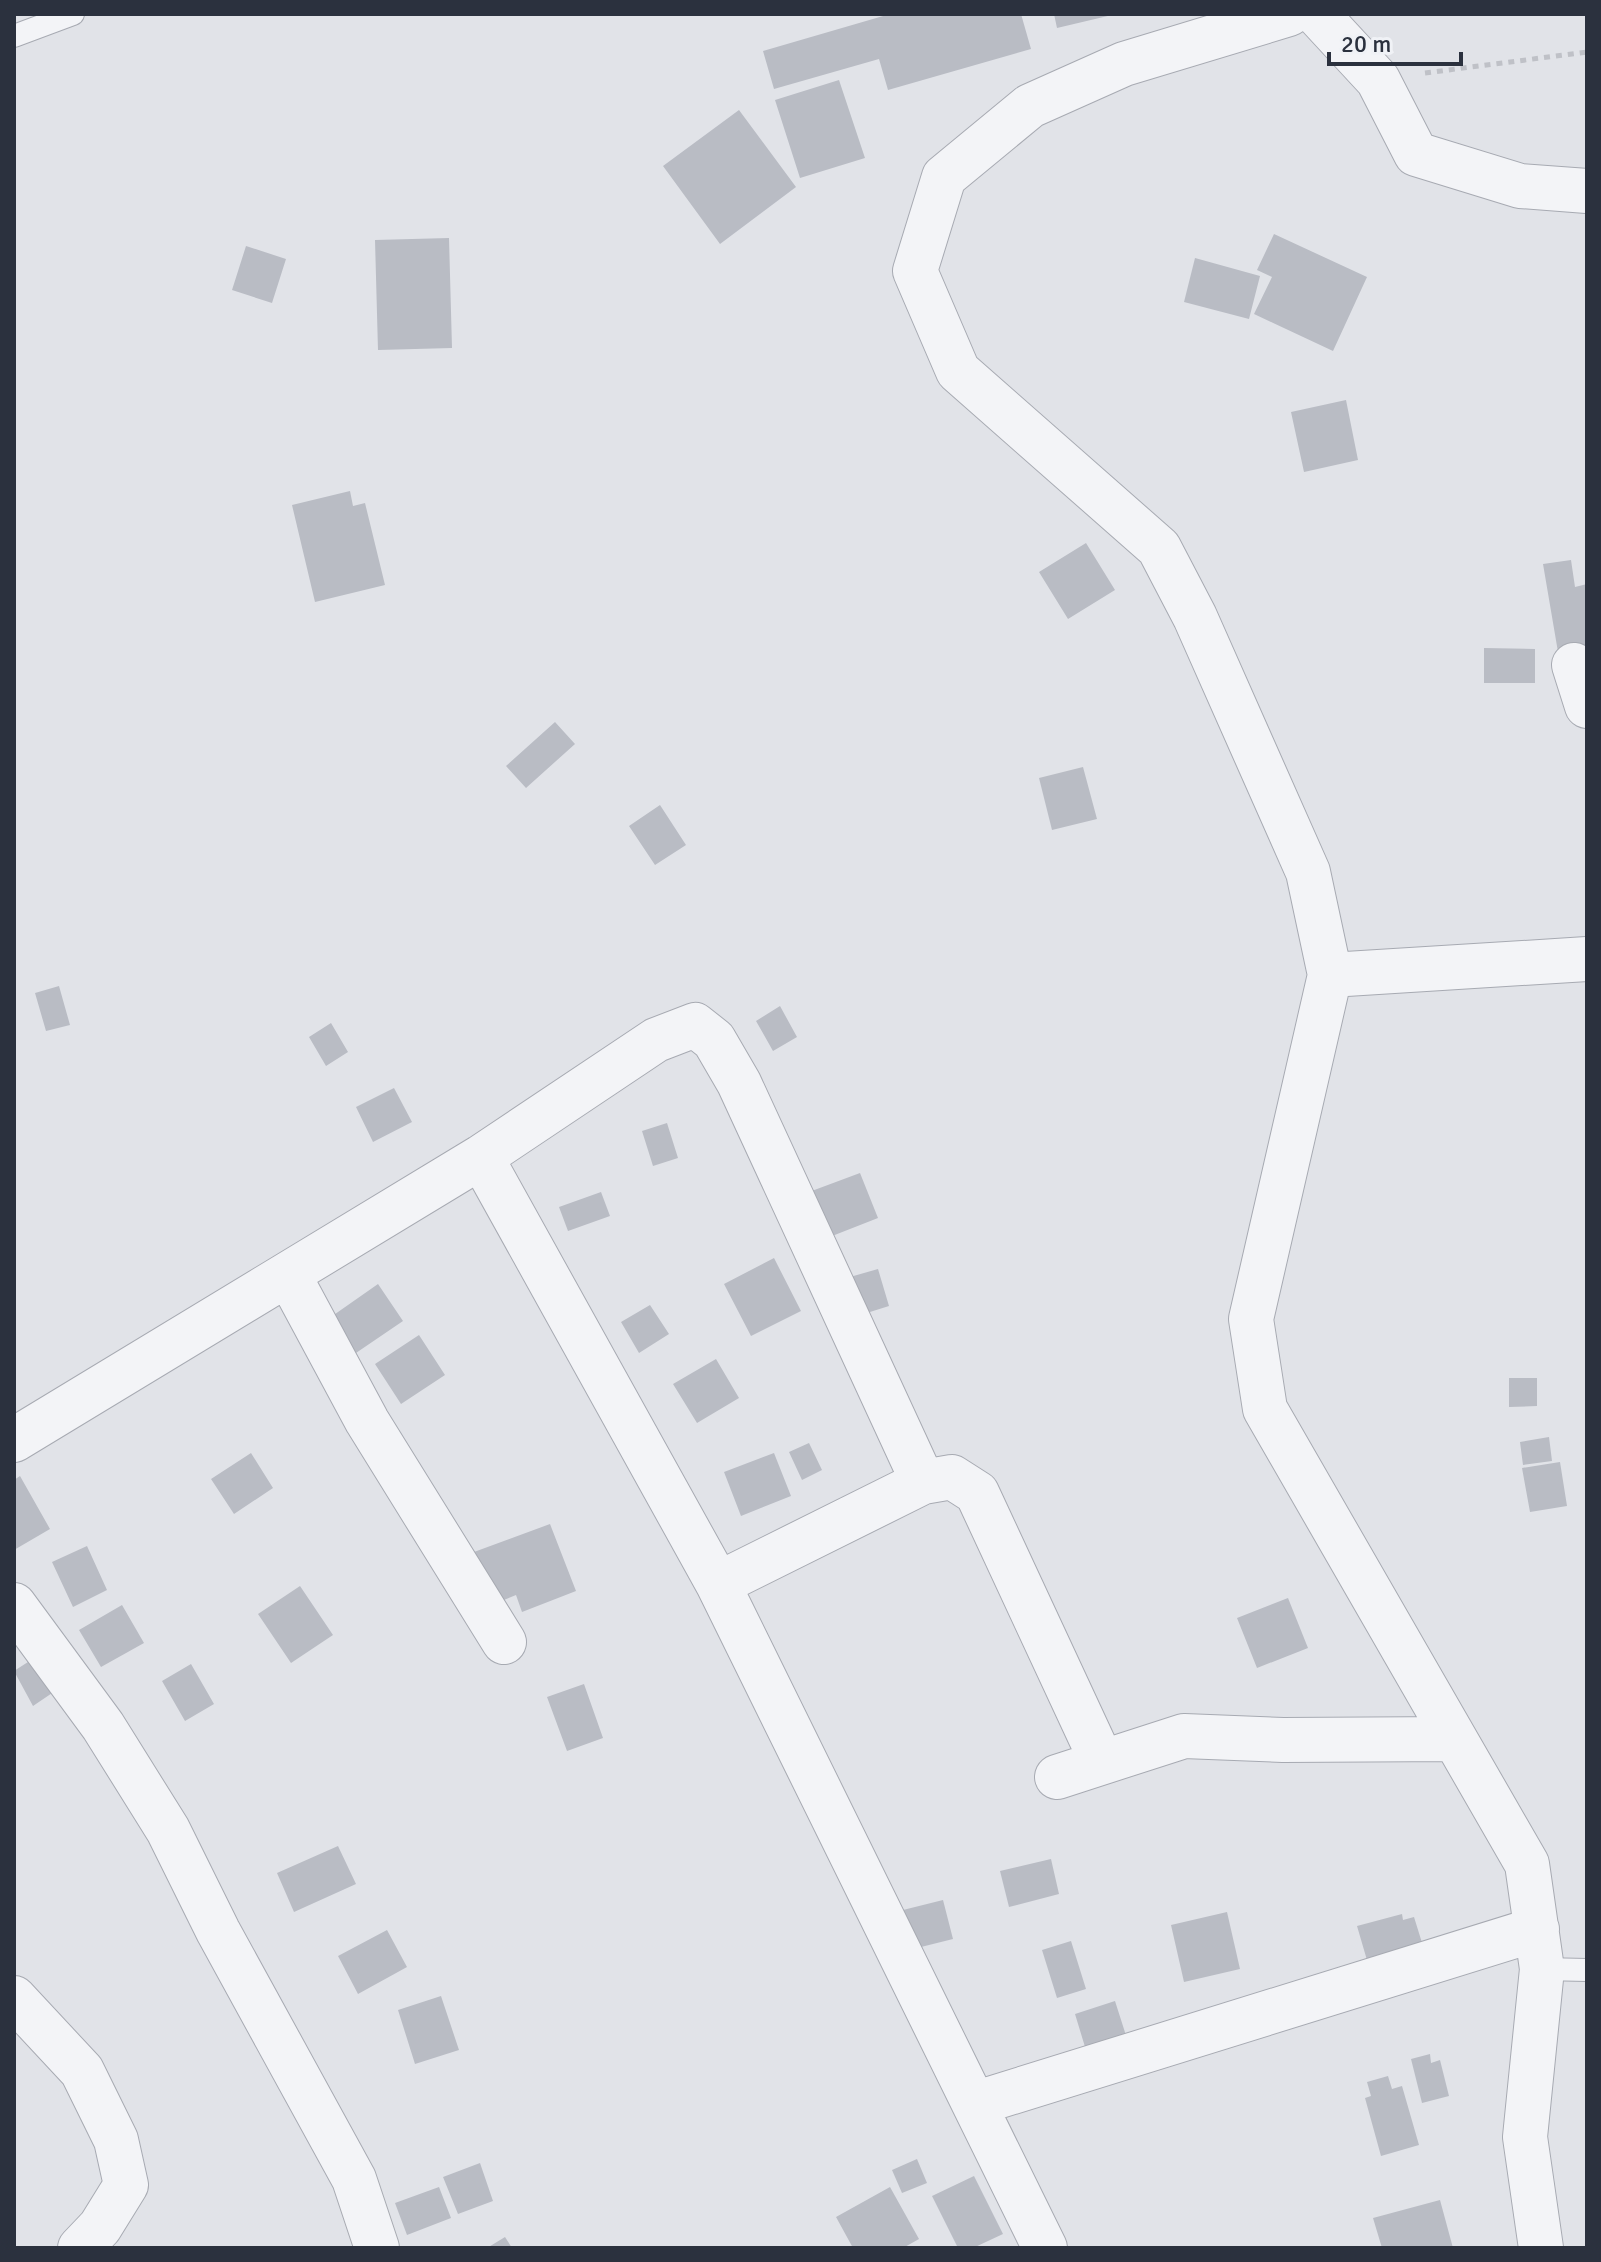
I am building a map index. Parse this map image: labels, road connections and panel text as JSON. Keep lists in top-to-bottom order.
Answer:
{
  "scale_bar": "20 m"
}
